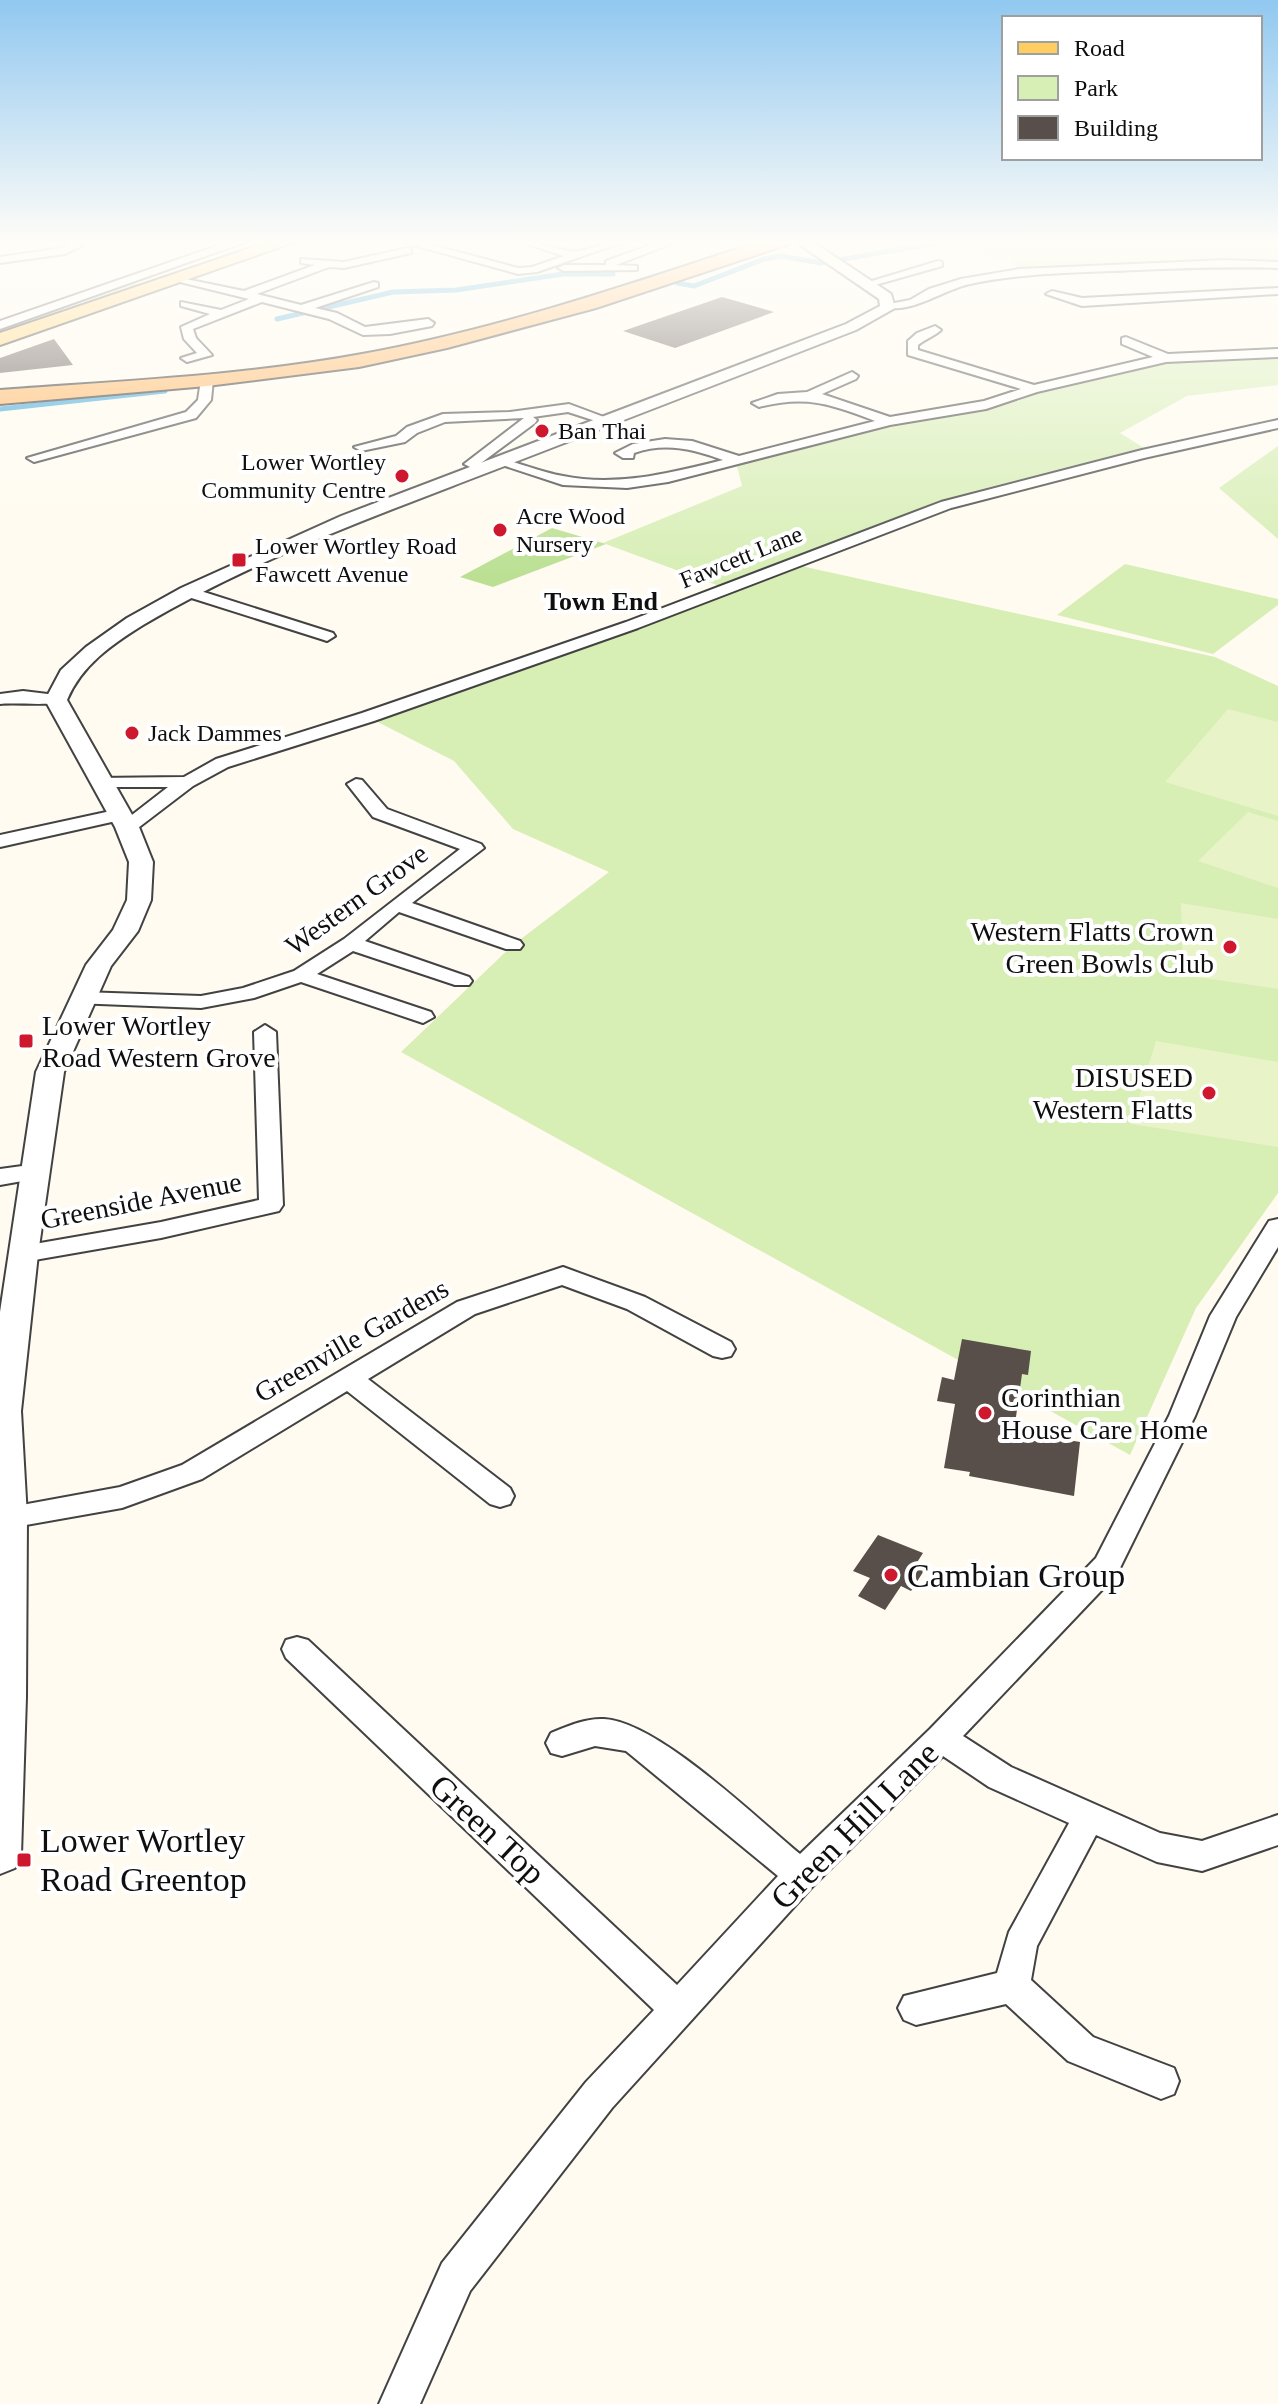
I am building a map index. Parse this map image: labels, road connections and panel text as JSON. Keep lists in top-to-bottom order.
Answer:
{
  "streets": {
    "street": [
      "Fawcett Lane",
      "Western Grove",
      "Greenside Avenue",
      "Greenville Gardens",
      "Green Hill Lane",
      "Green Top"
    ]
  },
  "crossings": [
    ["Green Hill Lane", "Green Top"]
  ],
  "districts": ["Town End"],
  "places": {
    "other": [
      "Ban Thai",
      "Lower Wortley Community Centre",
      "Acre Wood Nursery",
      "Jack Dammes",
      "Western Flatts Crown Green Bowls Club",
      "DISUSED Western Flatts",
      "Corinthian House Care Home",
      "Cambian Group"
    ],
    "transit": ["Lower Wortley Road Fawcett Avenue", "Lower Wortley Road Western Grove", "Lower Wortley Road Greentop"]
  },
  "legend": ["Road", "Park", "Building"]
}
